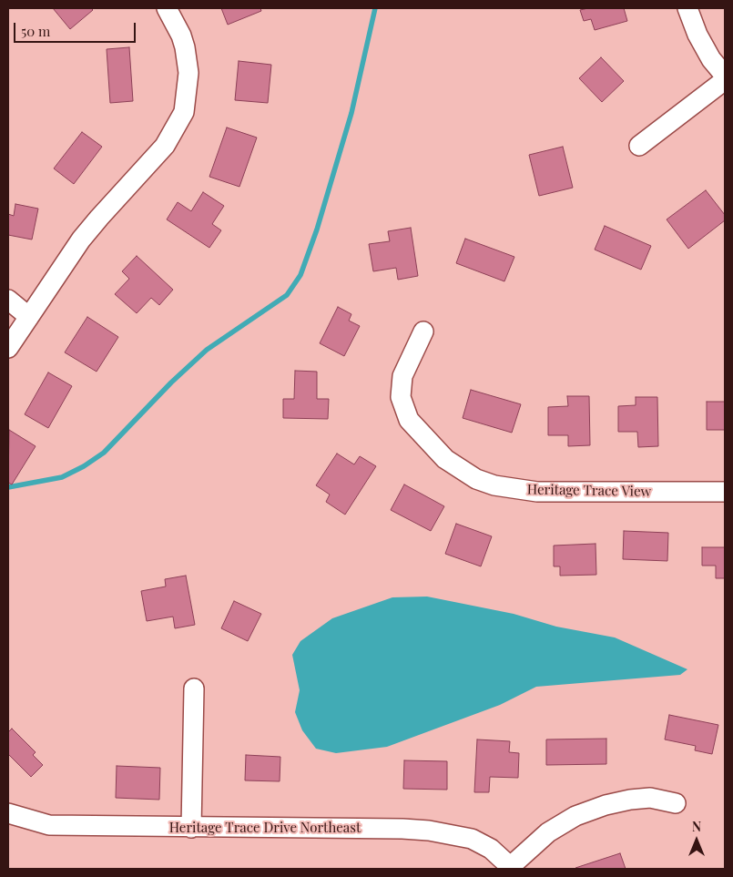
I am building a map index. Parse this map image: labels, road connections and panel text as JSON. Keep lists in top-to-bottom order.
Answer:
{
  "streets": {
    "street": ["Heritage Trace View", "Heritage Trace Drive Northeast"]
  },
  "scale_bar": "50 m",
  "north": "top"
}
